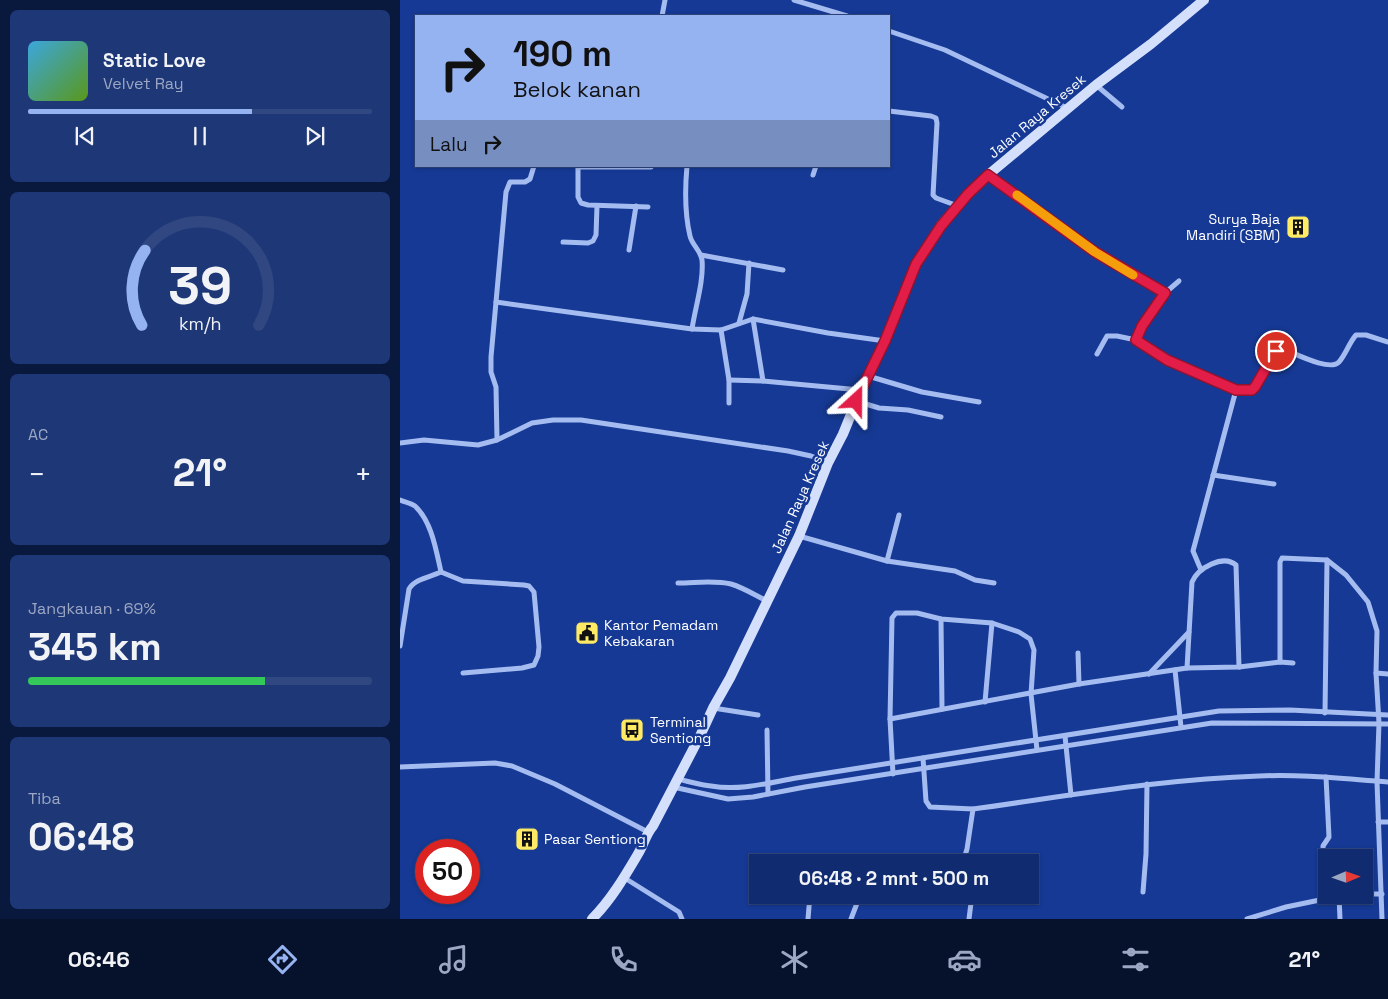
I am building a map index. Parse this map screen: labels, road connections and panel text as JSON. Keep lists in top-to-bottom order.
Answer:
{
  "streets": {
    "main road": ["Jalan Raya Kresek"]
  },
  "places": {
    "building": ["Surya Baja Mandiri (SBM)", "Pasar Sentiong"],
    "public building": ["Kantor Pemadam Kebakaran"],
    "bus stop": ["Terminal Sentiong"]
  },
  "north": "right",
  "page": {
    "turn": ["190 m", "Belok kanan"],
    "song": ["Static Love", "Velvet Ray"],
    "then": "Lalu",
    "tile": [
      "AC",
      ["Jangkauan · 69%", "345 km"],
      ["Tiba", "06:48"]
    ],
    "heat": ["−", "21°", "+"],
    "limit": "50",
    "trip": "06:48 · 2 mnt · 500 m",
    "tabs": ["06:46", "21°"],
    "gauge": ["39", "km/h"]
  }
}
